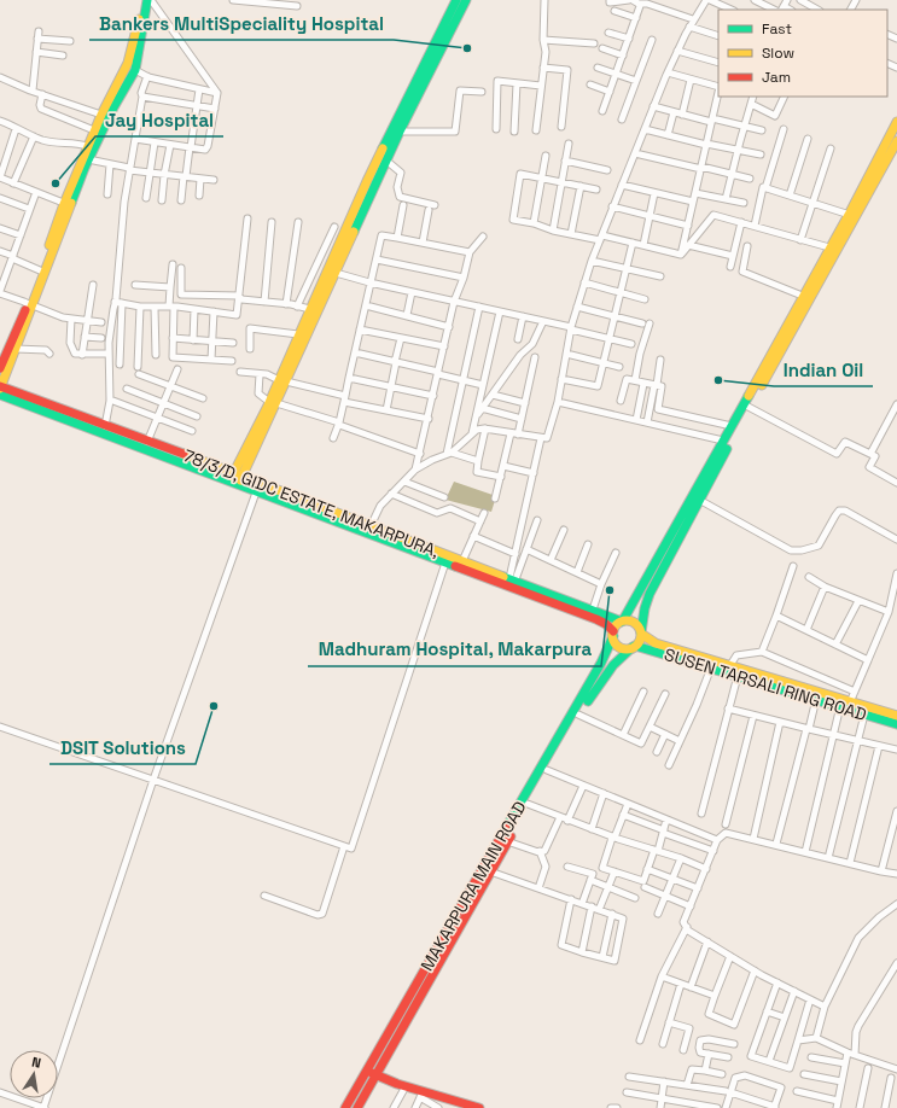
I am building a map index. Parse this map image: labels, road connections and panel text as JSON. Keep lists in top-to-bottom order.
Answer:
{
  "streets": {
    "main road": ["78/3/D, GIDC ESTATE, MAKARPURA,", "SUSEN TARSALI RING ROAD", "MAKARPURA MAIN ROAD"]
  },
  "crossings": [
    ["78/3/D, GIDC ESTATE, MAKARPURA,", "SUSEN TARSALI RING ROAD"]
  ],
  "places": [
    "Bankers MultiSpeciality Hospital",
    "Jay Hospital",
    "Indian Oil",
    "Madhuram Hospital, Makarpura",
    "DSIT Solutions"
  ],
  "legend": ["Fast", "Slow", "Jam"],
  "north": "top"
}
